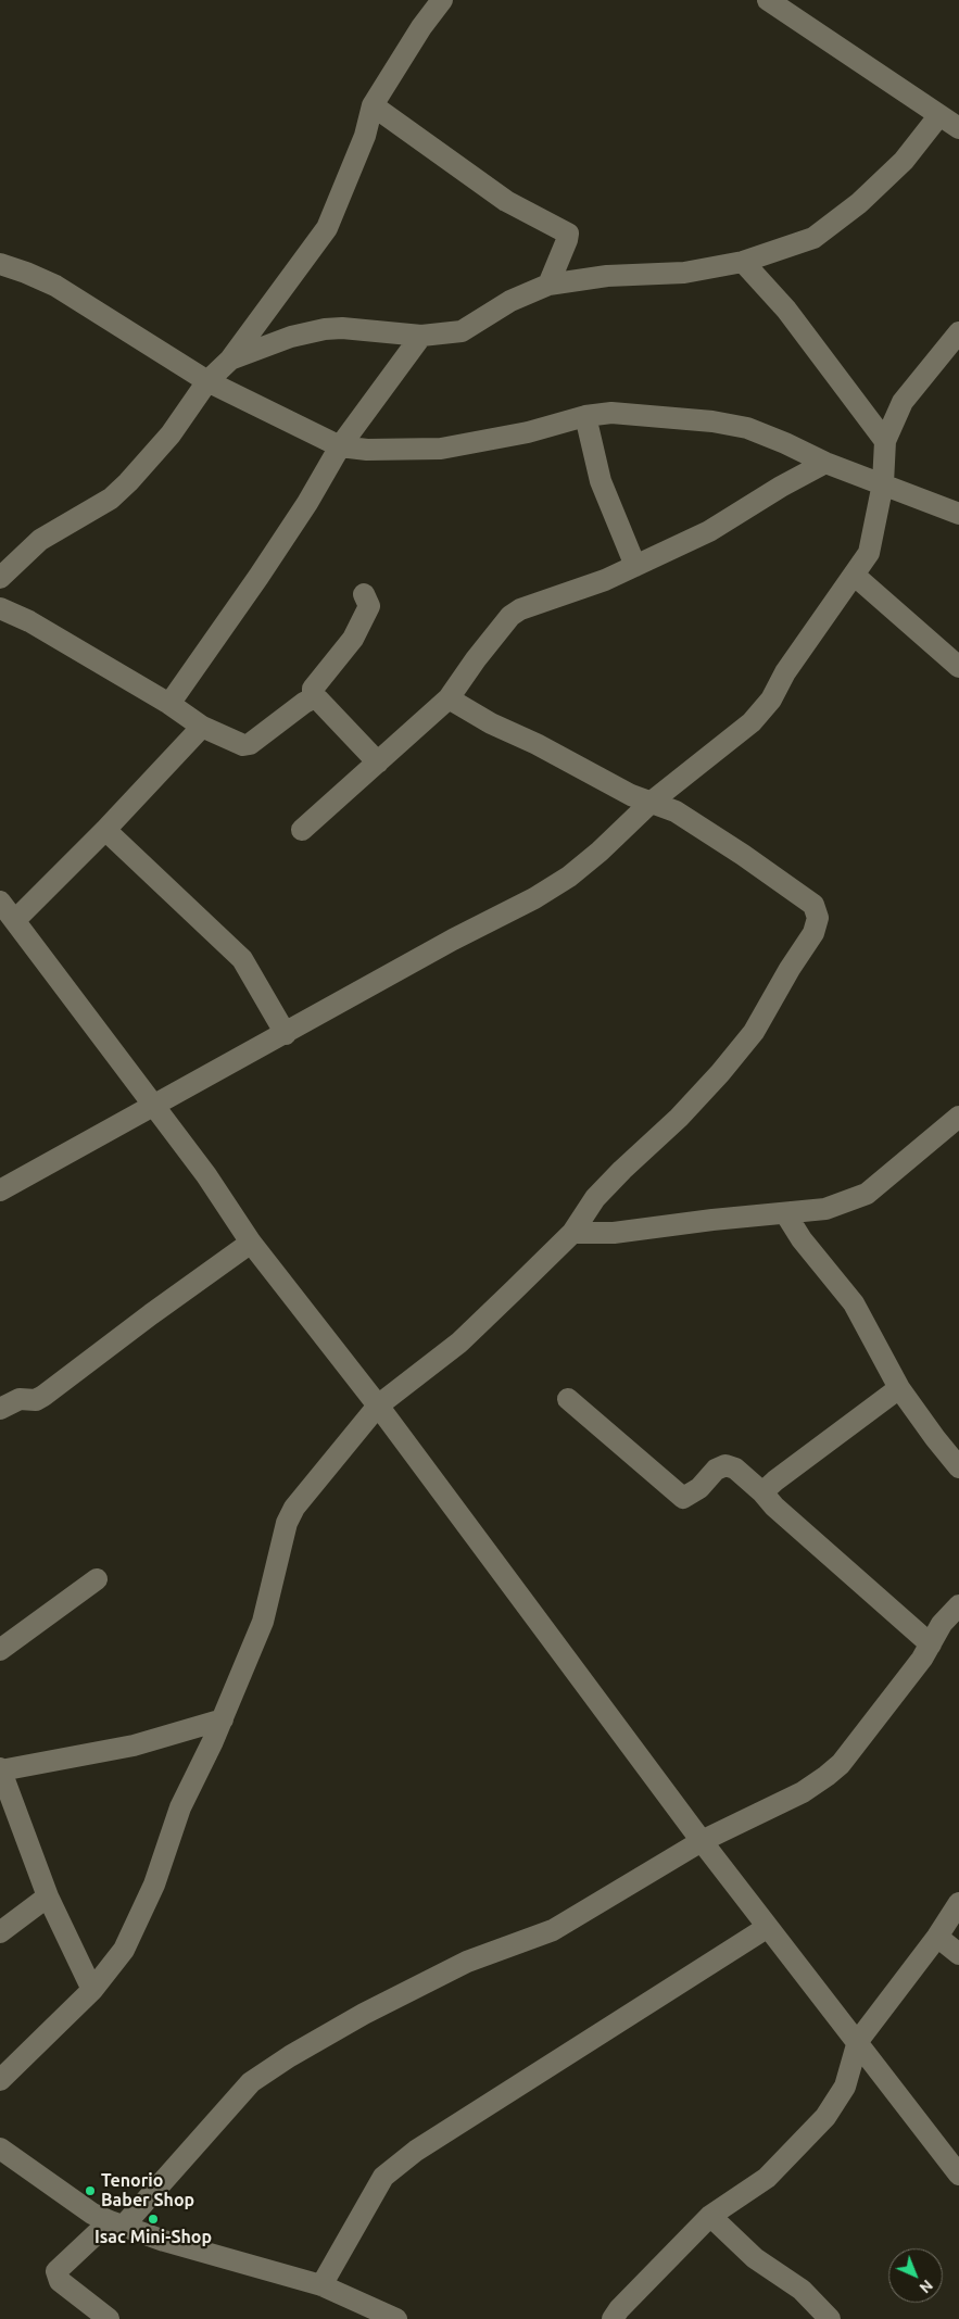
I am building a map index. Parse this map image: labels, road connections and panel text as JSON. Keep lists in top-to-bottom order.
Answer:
{
  "places": ["Tenorio Baber Shop", "Isac Mini-Shop"],
  "north": "bottom right"
}
